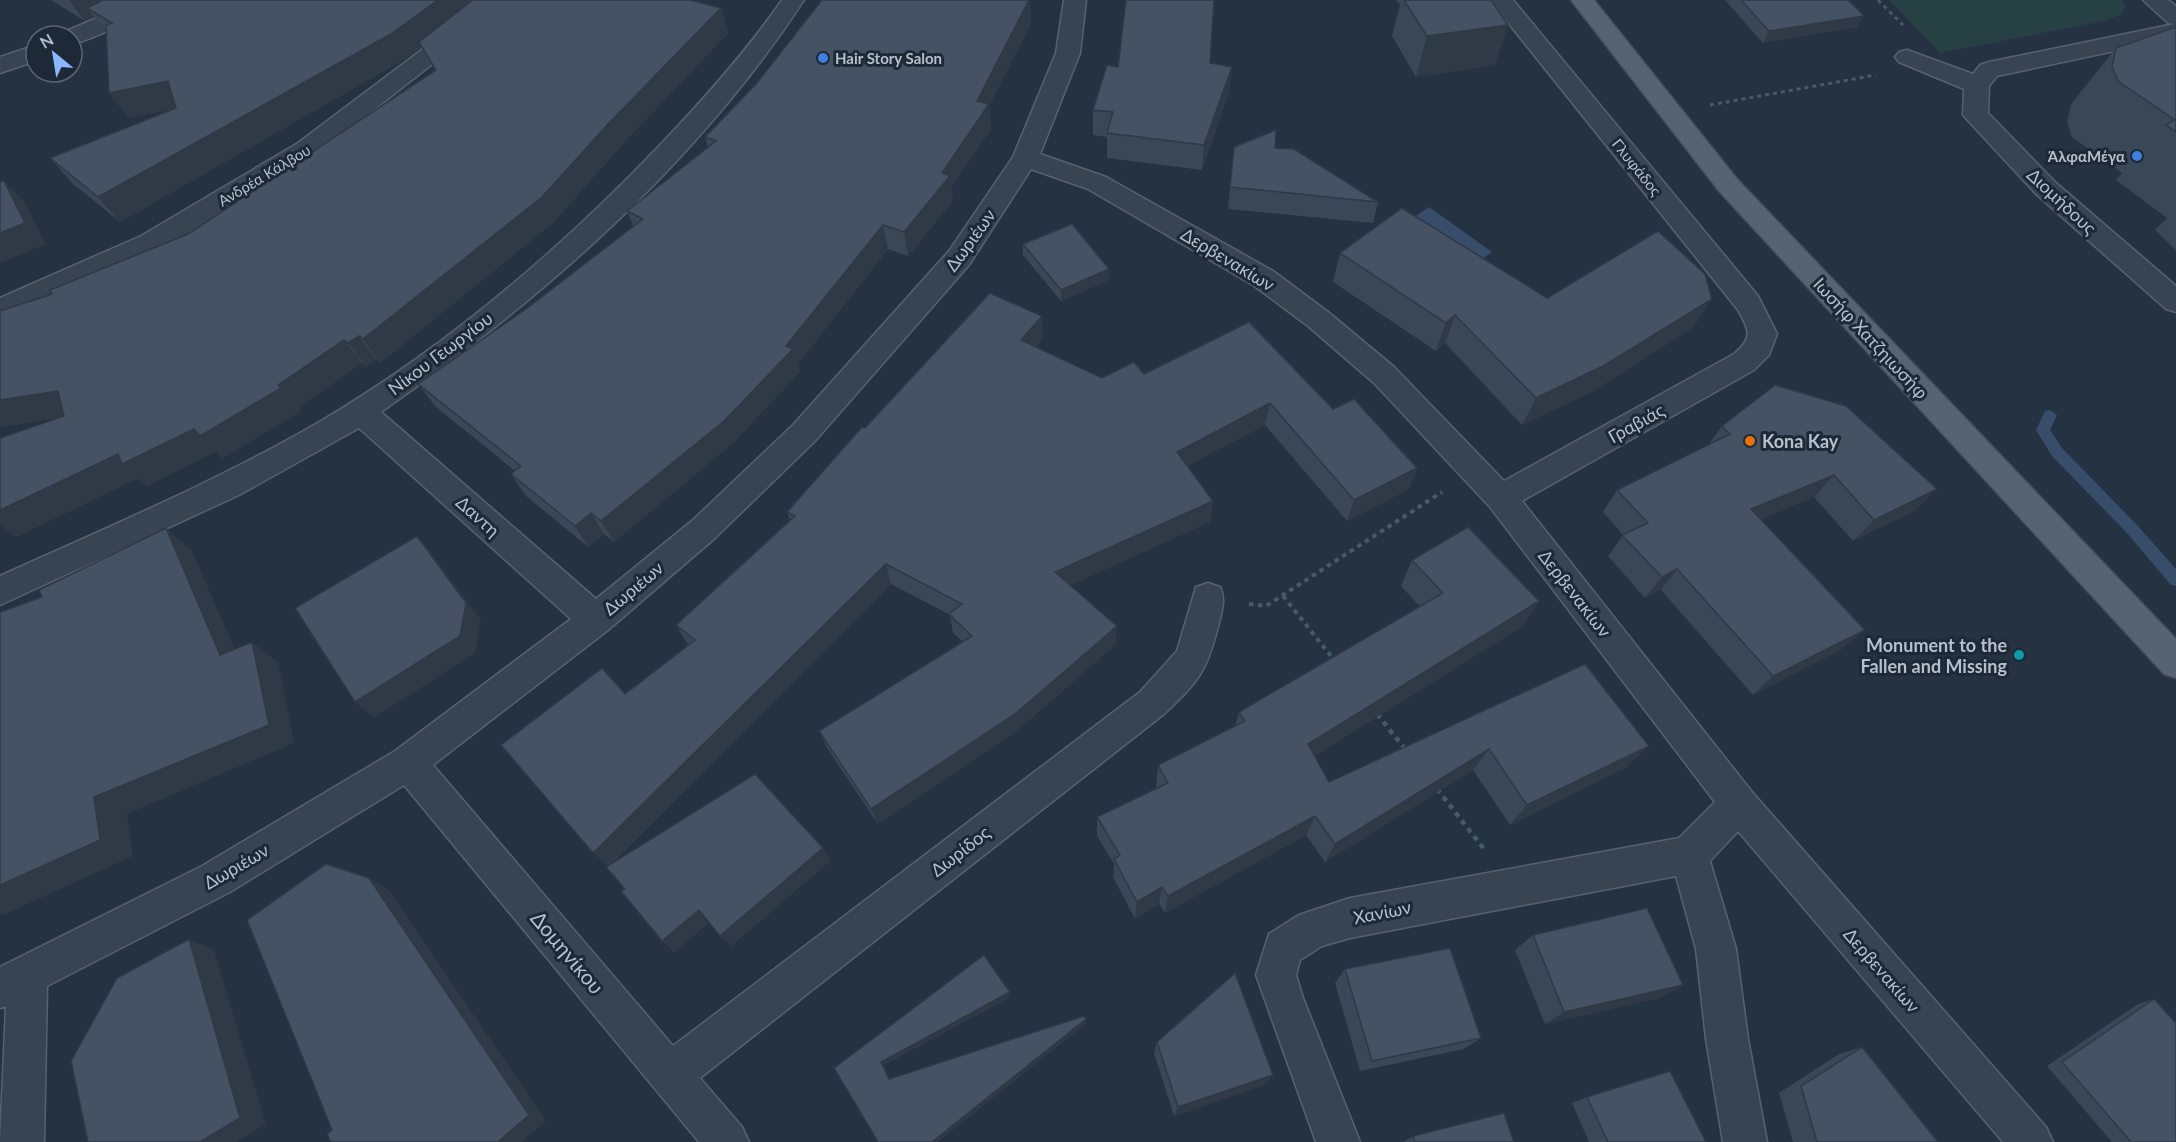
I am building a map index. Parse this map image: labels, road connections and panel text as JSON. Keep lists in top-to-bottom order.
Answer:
{
  "streets": {
    "main road": ["Ιωσήφ Χατζηιωσήφ"],
    "street": [
      "Γλυφάδος",
      "Ανδρέα Κάλβου",
      "Διομήδους",
      "Δωριέων",
      "Δερβενακίων",
      "Νίκου Γεωργίου",
      "Γραβιάς",
      "Δαντη",
      "Δωρίδος",
      "Χανίων",
      "Δομηνίκου"
    ]
  },
  "crossings": [
    ["Γλυφάδος", "Γραβιάς"],
    ["Δωριέων", "Δερβενακίων"],
    ["Δωριέων", "Δαντη"],
    ["Δωριέων", "Δομηνίκου"],
    ["Δερβενακίων", "Γραβιάς"],
    ["Νίκου Γεωργίου", "Δαντη"],
    ["Δωρίδος", "Δομηνίκου"]
  ],
  "places": [
    "Hair Story Salon",
    "ΆλφαΜέγα",
    "Kona Kay",
    "Monument to the Fallen and Missing"
  ],
  "north": "top left"
}
